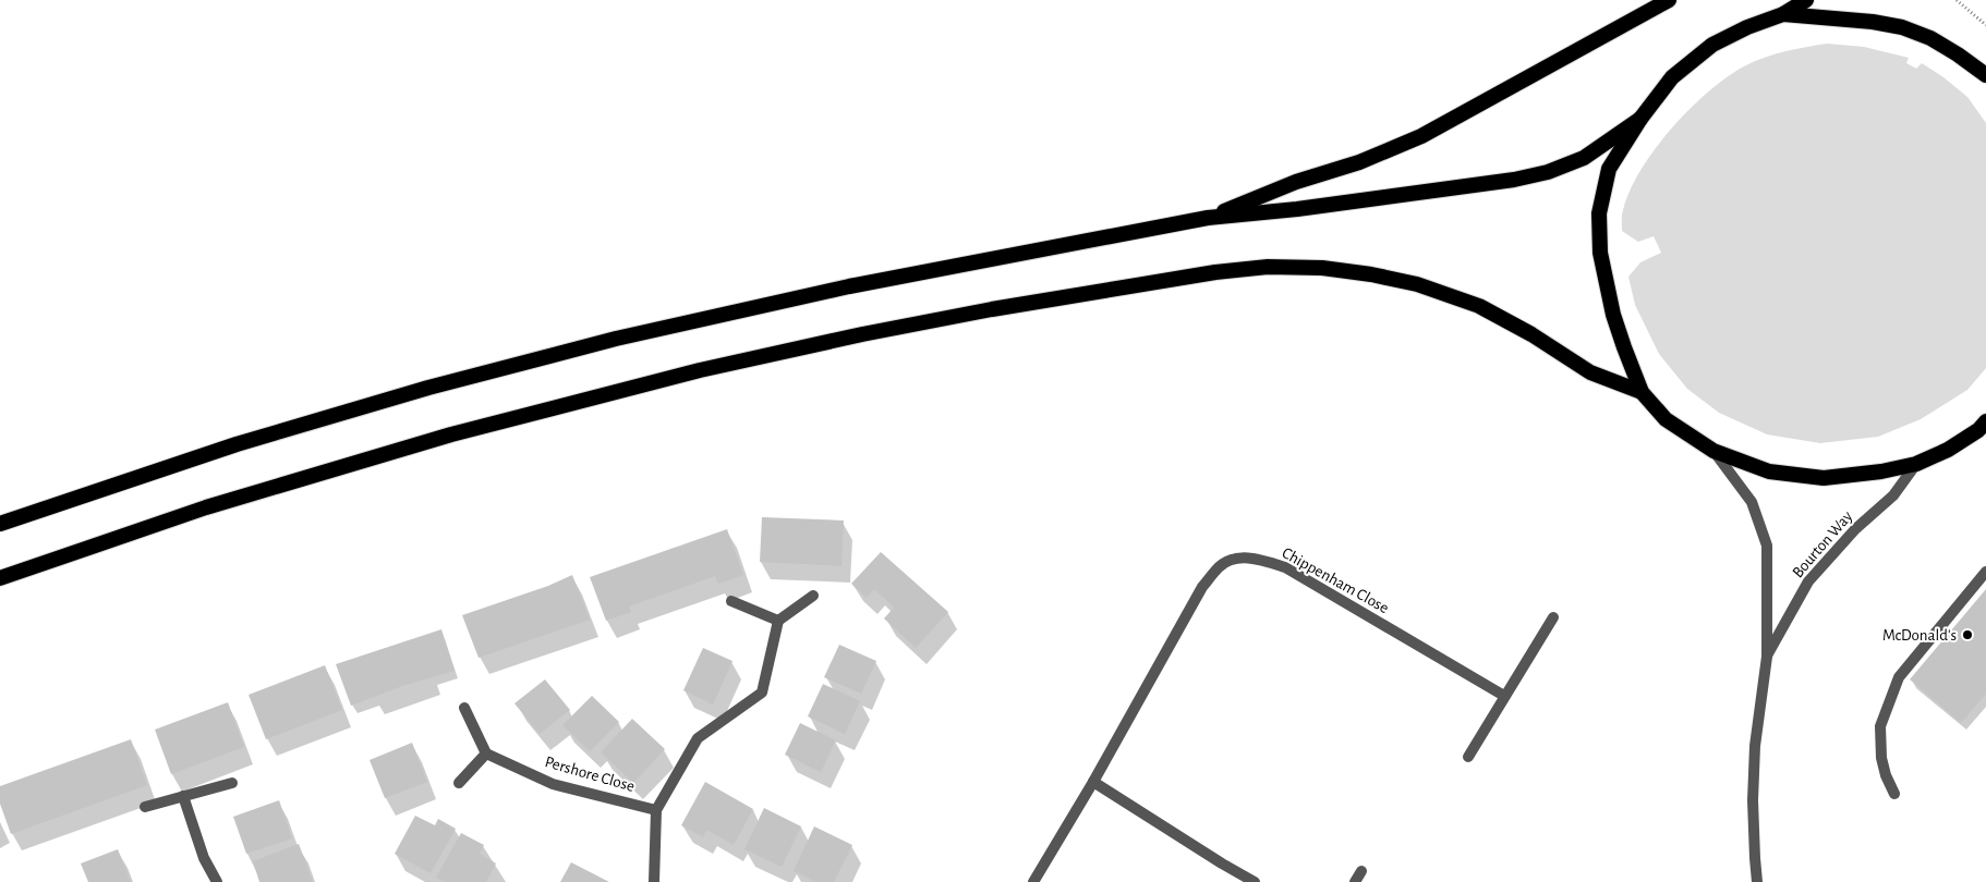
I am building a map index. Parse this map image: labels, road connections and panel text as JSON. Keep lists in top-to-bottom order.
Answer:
{
  "streets": {
    "street": ["Bourton Way", "Chippenham Close", "Pershore Close"]
  },
  "places": ["McDonald's"]
}
